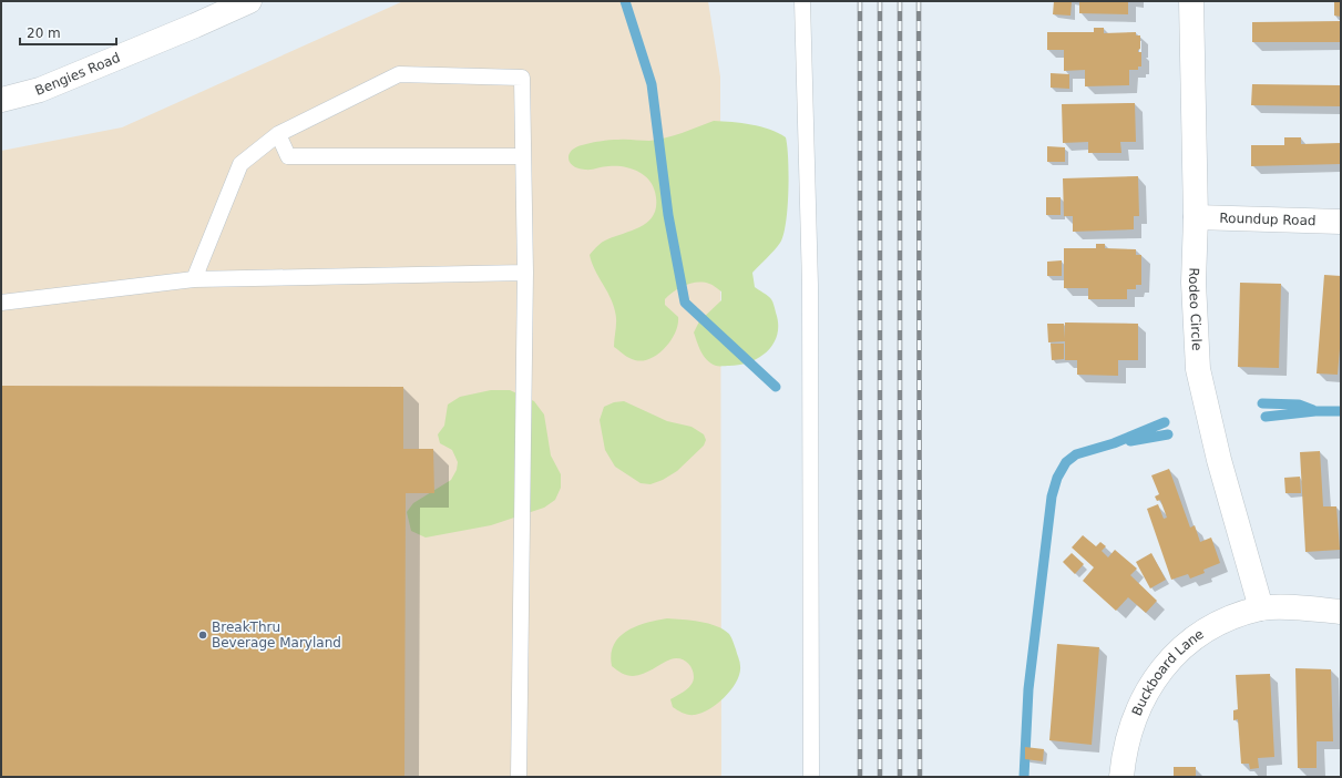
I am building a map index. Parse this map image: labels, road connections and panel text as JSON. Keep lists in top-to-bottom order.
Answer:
{
  "streets": {
    "street": [
      "Bengies Road",
      "Roundup Road",
      "Rodeo Circle",
      "Buckboard Lane"
    ]
  },
  "crossings": [
    ["Roundup Road", "Rodeo Circle"],
    ["Rodeo Circle", "Buckboard Lane"]
  ],
  "places": ["BreakThru Beverage Maryland"],
  "scale_bar": "20 m"
}
